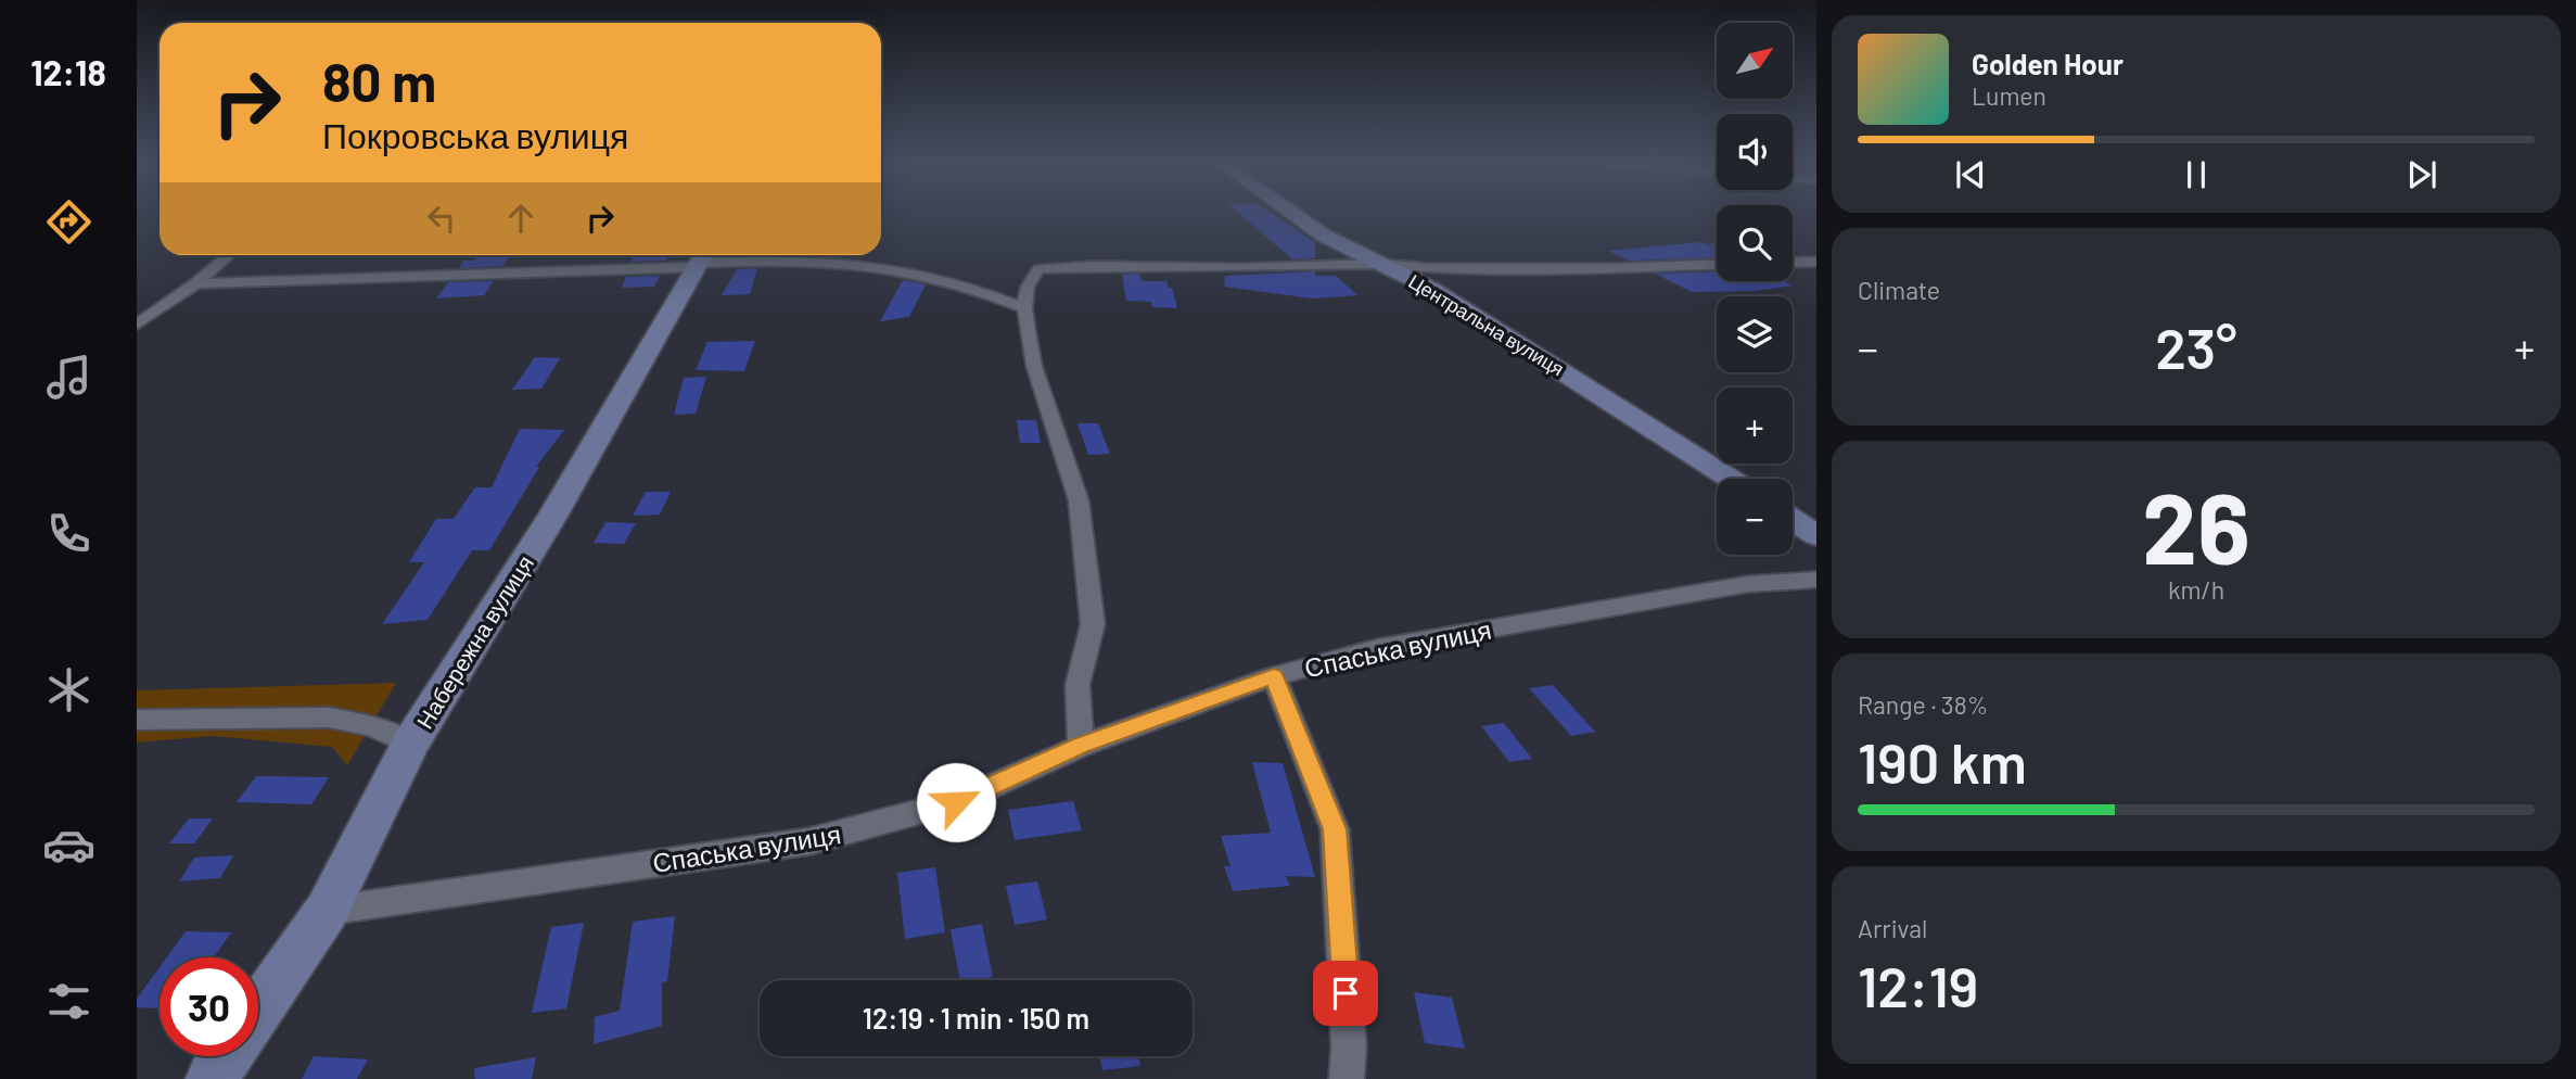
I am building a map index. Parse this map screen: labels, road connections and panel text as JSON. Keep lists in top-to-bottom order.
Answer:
{
  "streets": {
    "street": ["Центральна вулиця", "Набережна вулиця", "Спаська вулиця"]
  },
  "crossings": [
    ["Набережна вулиця", "Спаська вулиця"]
  ],
  "north": "top right",
  "page": {
    "tabs": "12:18",
    "map_buttons": ["+", "−"],
    "turn": ["80 m", "Покровська вулиця"],
    "song": ["Golden Hour", "Lumen"],
    "tile": [
      "Climate",
      ["26", "km/h"],
      ["Range · 38%", "190 km"],
      ["Arrival", "12:19"]
    ],
    "heat": ["−", "23°", "+"],
    "limit": "30",
    "trip": "12:19 · 1 min · 150 m"
  }
}
